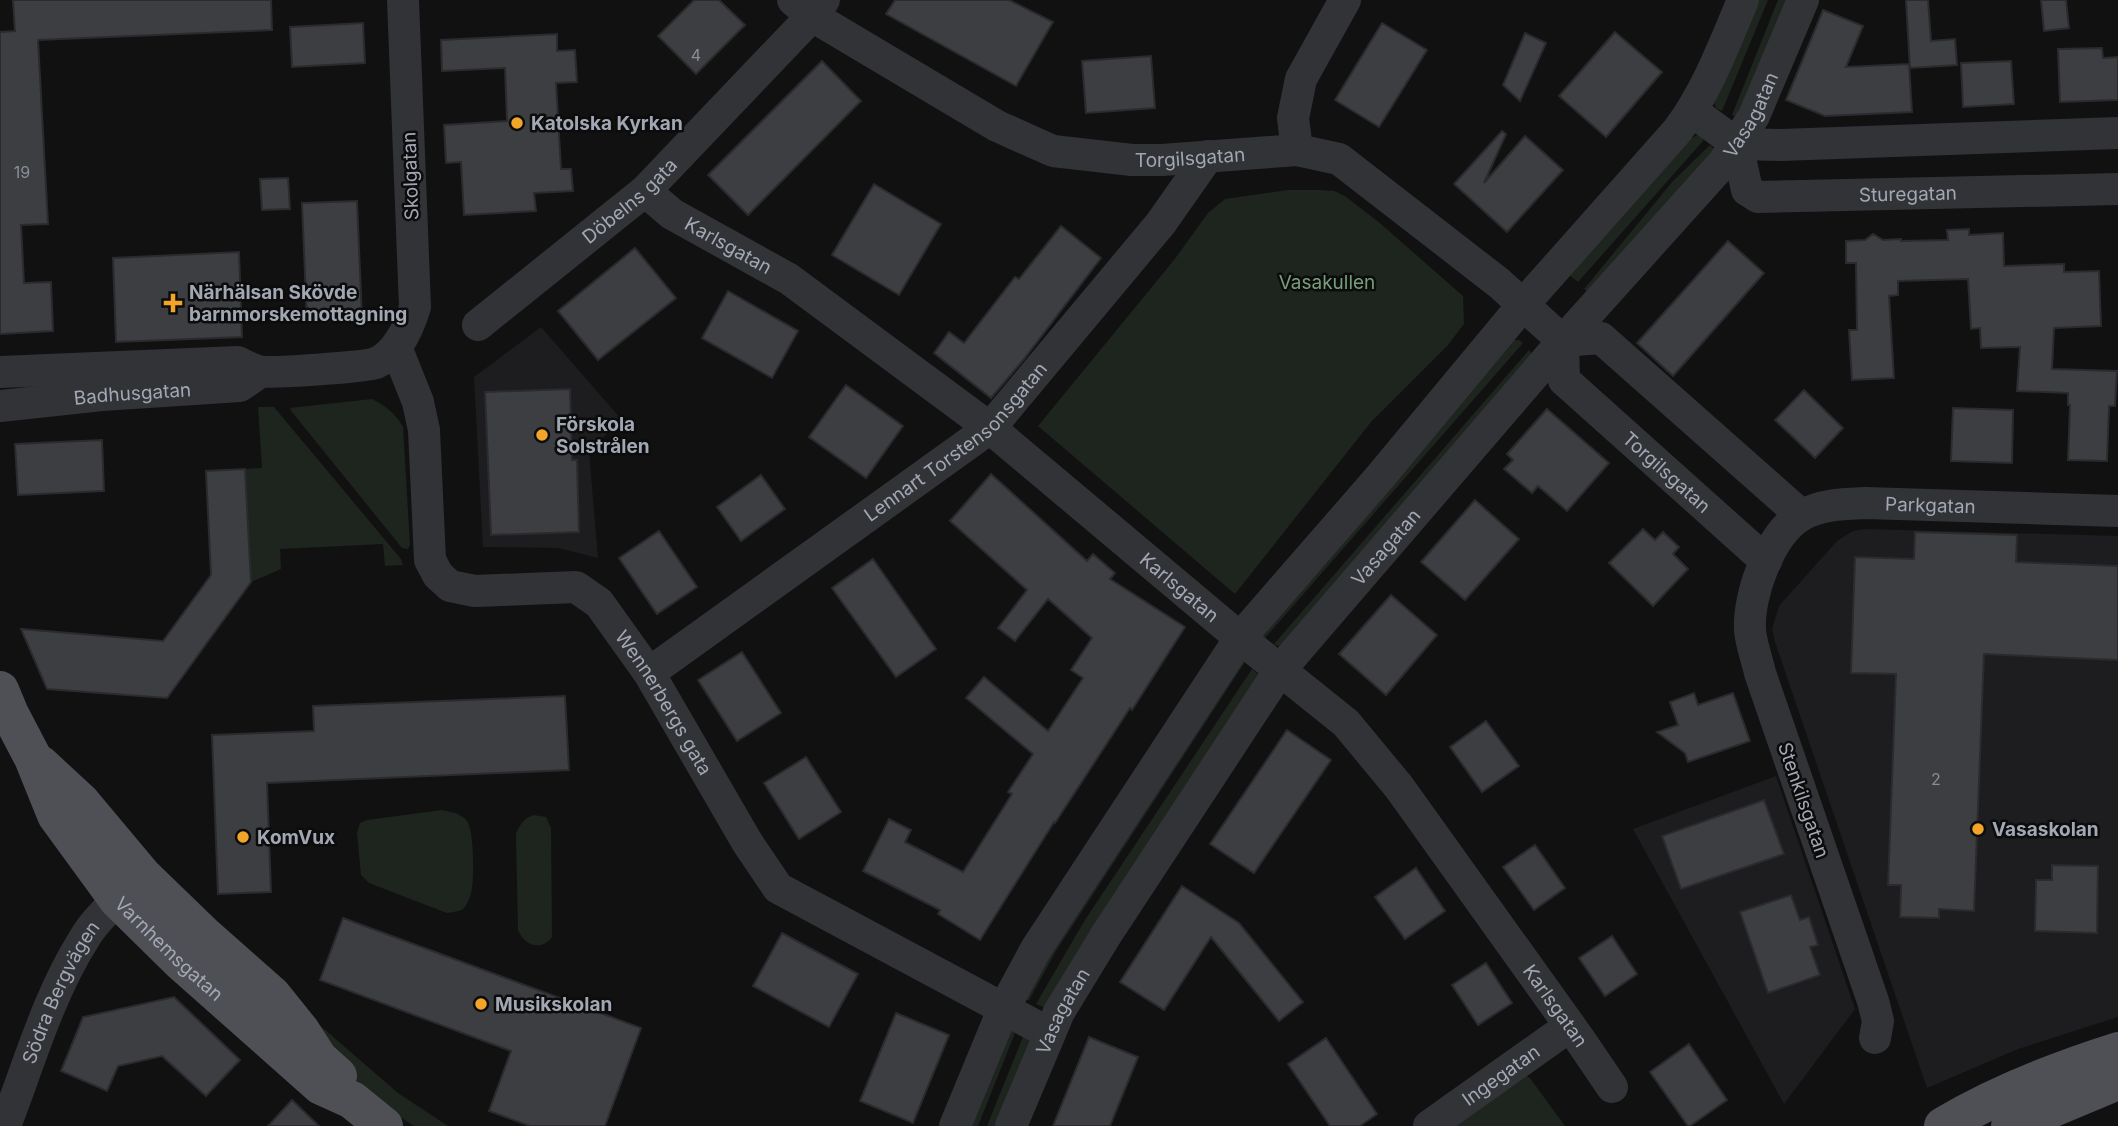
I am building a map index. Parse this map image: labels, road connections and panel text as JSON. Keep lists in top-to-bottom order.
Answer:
{
  "streets": {
    "main road": ["Varnhemsgatan"],
    "street": [
      "Vasagatan",
      "Torgilsgatan",
      "Skolgatan",
      "Sturegatan",
      "Döbelns gata",
      "Karlsgatan",
      "Badhusgatan",
      "Lennart Torstensonsgatan",
      "Parkgatan",
      "Wennerbergs gata",
      "Stenkilsgatan",
      "Södra Bergvägen",
      "Ingegatan"
    ]
  },
  "crossings": [
    ["Vasagatan", "Torgilsgatan"],
    ["Vasagatan", "Sturegatan"],
    ["Vasagatan", "Karlsgatan"],
    ["Vasagatan", "Wennerbergs gata"],
    ["Torgilsgatan", "Döbelns gata"],
    ["Torgilsgatan", "Lennart Torstensonsgatan"],
    ["Torgilsgatan", "Stenkilsgatan"],
    ["Skolgatan", "Badhusgatan"],
    ["Skolgatan", "Wennerbergs gata"],
    ["Döbelns gata", "Karlsgatan"],
    ["Karlsgatan", "Lennart Torstensonsgatan"],
    ["Karlsgatan", "Ingegatan"],
    ["Badhusgatan", "Wennerbergs gata"],
    ["Lennart Torstensonsgatan", "Wennerbergs gata"],
    ["Varnhemsgatan", "Södra Bergvägen"]
  ],
  "parks": ["Vasakullen"],
  "places": {
    "other": [
      "Katolska Kyrkan",
      "Förskola Solstrålen",
      "Vasaskolan",
      "KomVux",
      "Musikskolan"
    ],
    "health": ["Närhälsan Skövde barnmorskemottagning"]
  },
  "house_numbers": ["4", "19", "2"]
}
